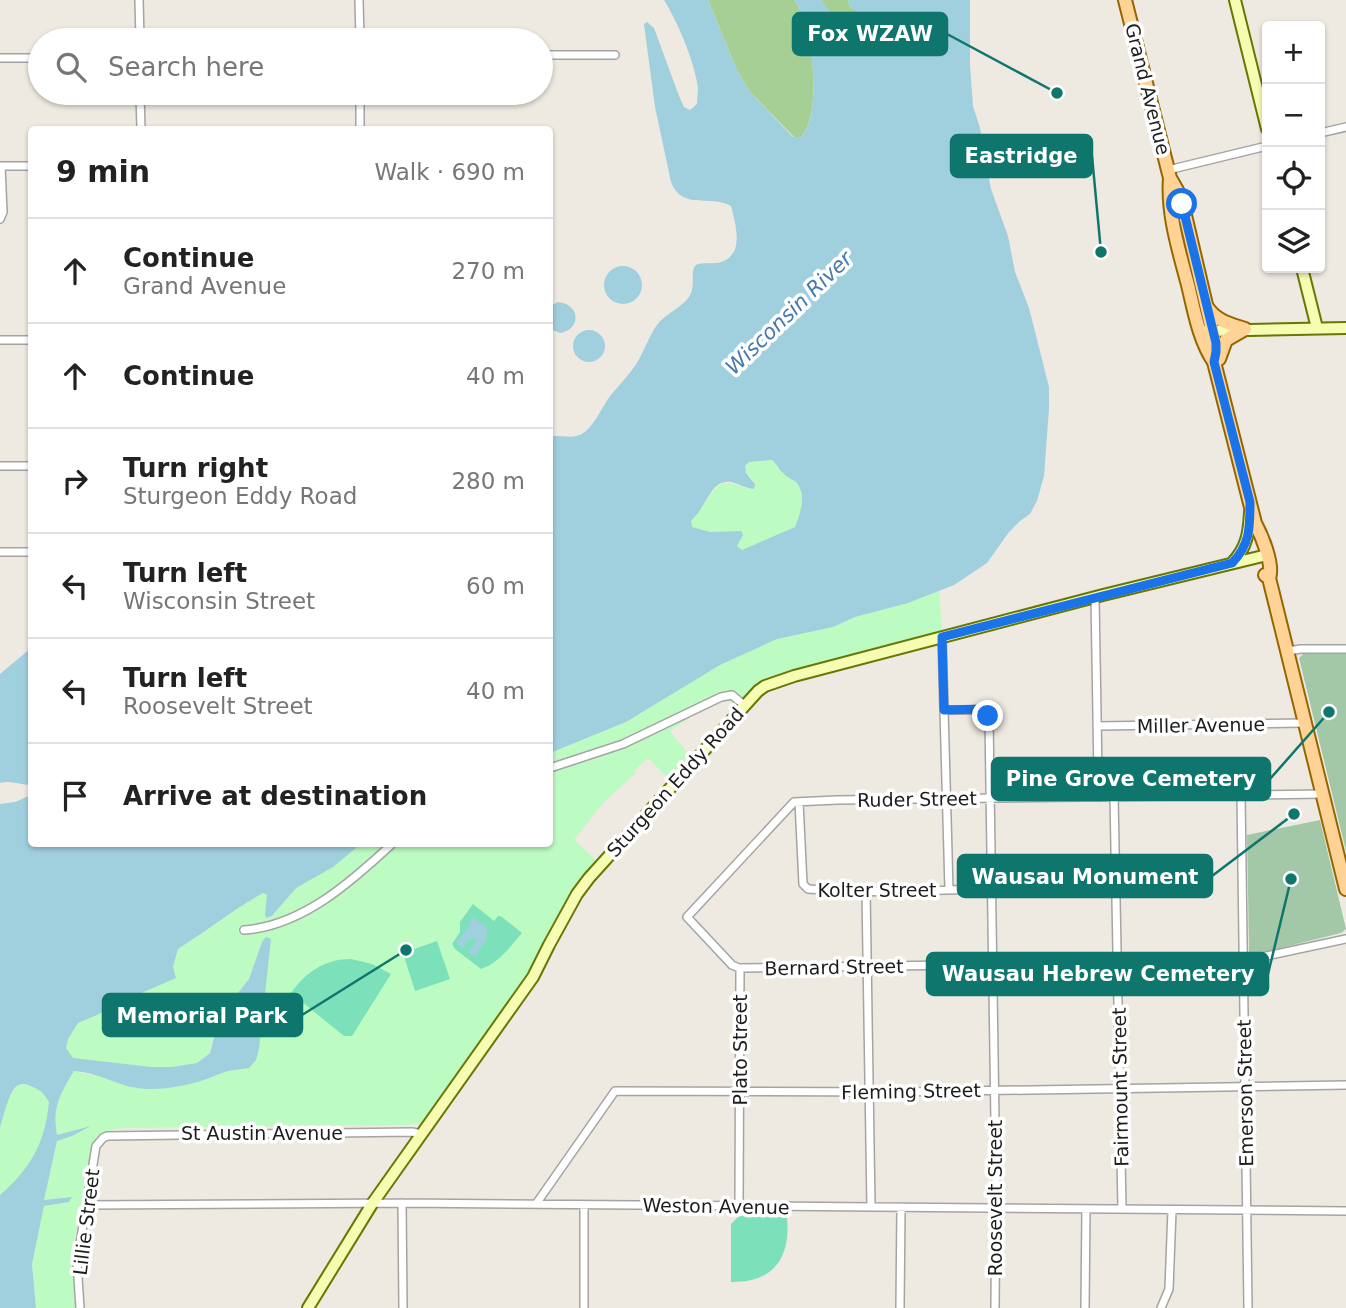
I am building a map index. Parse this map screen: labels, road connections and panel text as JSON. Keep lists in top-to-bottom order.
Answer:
{
  "streets": {
    "main road": ["Grand Avenue"],
    "street": [
      "Miller Avenue",
      "Sturgeon Eddy Road",
      "Ruder Street",
      "Kolter Street",
      "Bernard Street",
      "Plato Street",
      "Fairmount Street",
      "Fleming Street",
      "Emerson Street",
      "St Austin Avenue",
      "Roosevelt Street",
      "Weston Avenue",
      "Lillie Street"
    ]
  },
  "crossings": [
    ["Grand Avenue", "Miller Avenue"],
    ["Grand Avenue", "Sturgeon Eddy Road"],
    ["Grand Avenue", "Ruder Street"],
    ["Sturgeon Eddy Road", "St Austin Avenue"],
    ["Sturgeon Eddy Road", "Weston Avenue"],
    ["Ruder Street", "Kolter Street"],
    ["Ruder Street", "Plato Street"],
    ["Ruder Street", "Fairmount Street"],
    ["Ruder Street", "Emerson Street"],
    ["Ruder Street", "Roosevelt Street"],
    ["Kolter Street", "Plato Street"],
    ["Kolter Street", "Roosevelt Street"],
    ["Bernard Street", "Plato Street"],
    ["Bernard Street", "Fairmount Street"],
    ["Bernard Street", "Emerson Street"],
    ["Bernard Street", "Roosevelt Street"],
    ["Plato Street", "Fleming Street"],
    ["Plato Street", "Weston Avenue"],
    ["Fairmount Street", "Fleming Street"],
    ["Fairmount Street", "Weston Avenue"],
    ["Fleming Street", "Emerson Street"],
    ["Fleming Street", "Roosevelt Street"],
    ["Fleming Street", "Weston Avenue"],
    ["Emerson Street", "Weston Avenue"],
    ["St Austin Avenue", "Lillie Street"],
    ["Roosevelt Street", "Weston Avenue"],
    ["Weston Avenue", "Lillie Street"]
  ],
  "water": ["Wisconsin River"],
  "places": [
    "Fox WZAW",
    "Eastridge",
    "Pine Grove Cemetery",
    "Wausau Monument",
    "Wausau Hebrew Cemetery",
    "Memorial Park"
  ],
  "page": {
    "map_buttons": ["+", "−"],
    "search": "Search here",
    "heading": ["9 min", "Walk · 690 m"],
    "list": [
      ["Continue", "Grand Avenue", "270 m"],
      ["Continue", "40 m"],
      ["Turn right", "Sturgeon Eddy Road", "280 m"],
      ["Turn left", "Wisconsin Street", "60 m"],
      ["Turn left", "Roosevelt Street", "40 m"],
      "Arrive at destination"
    ]
  }
}
